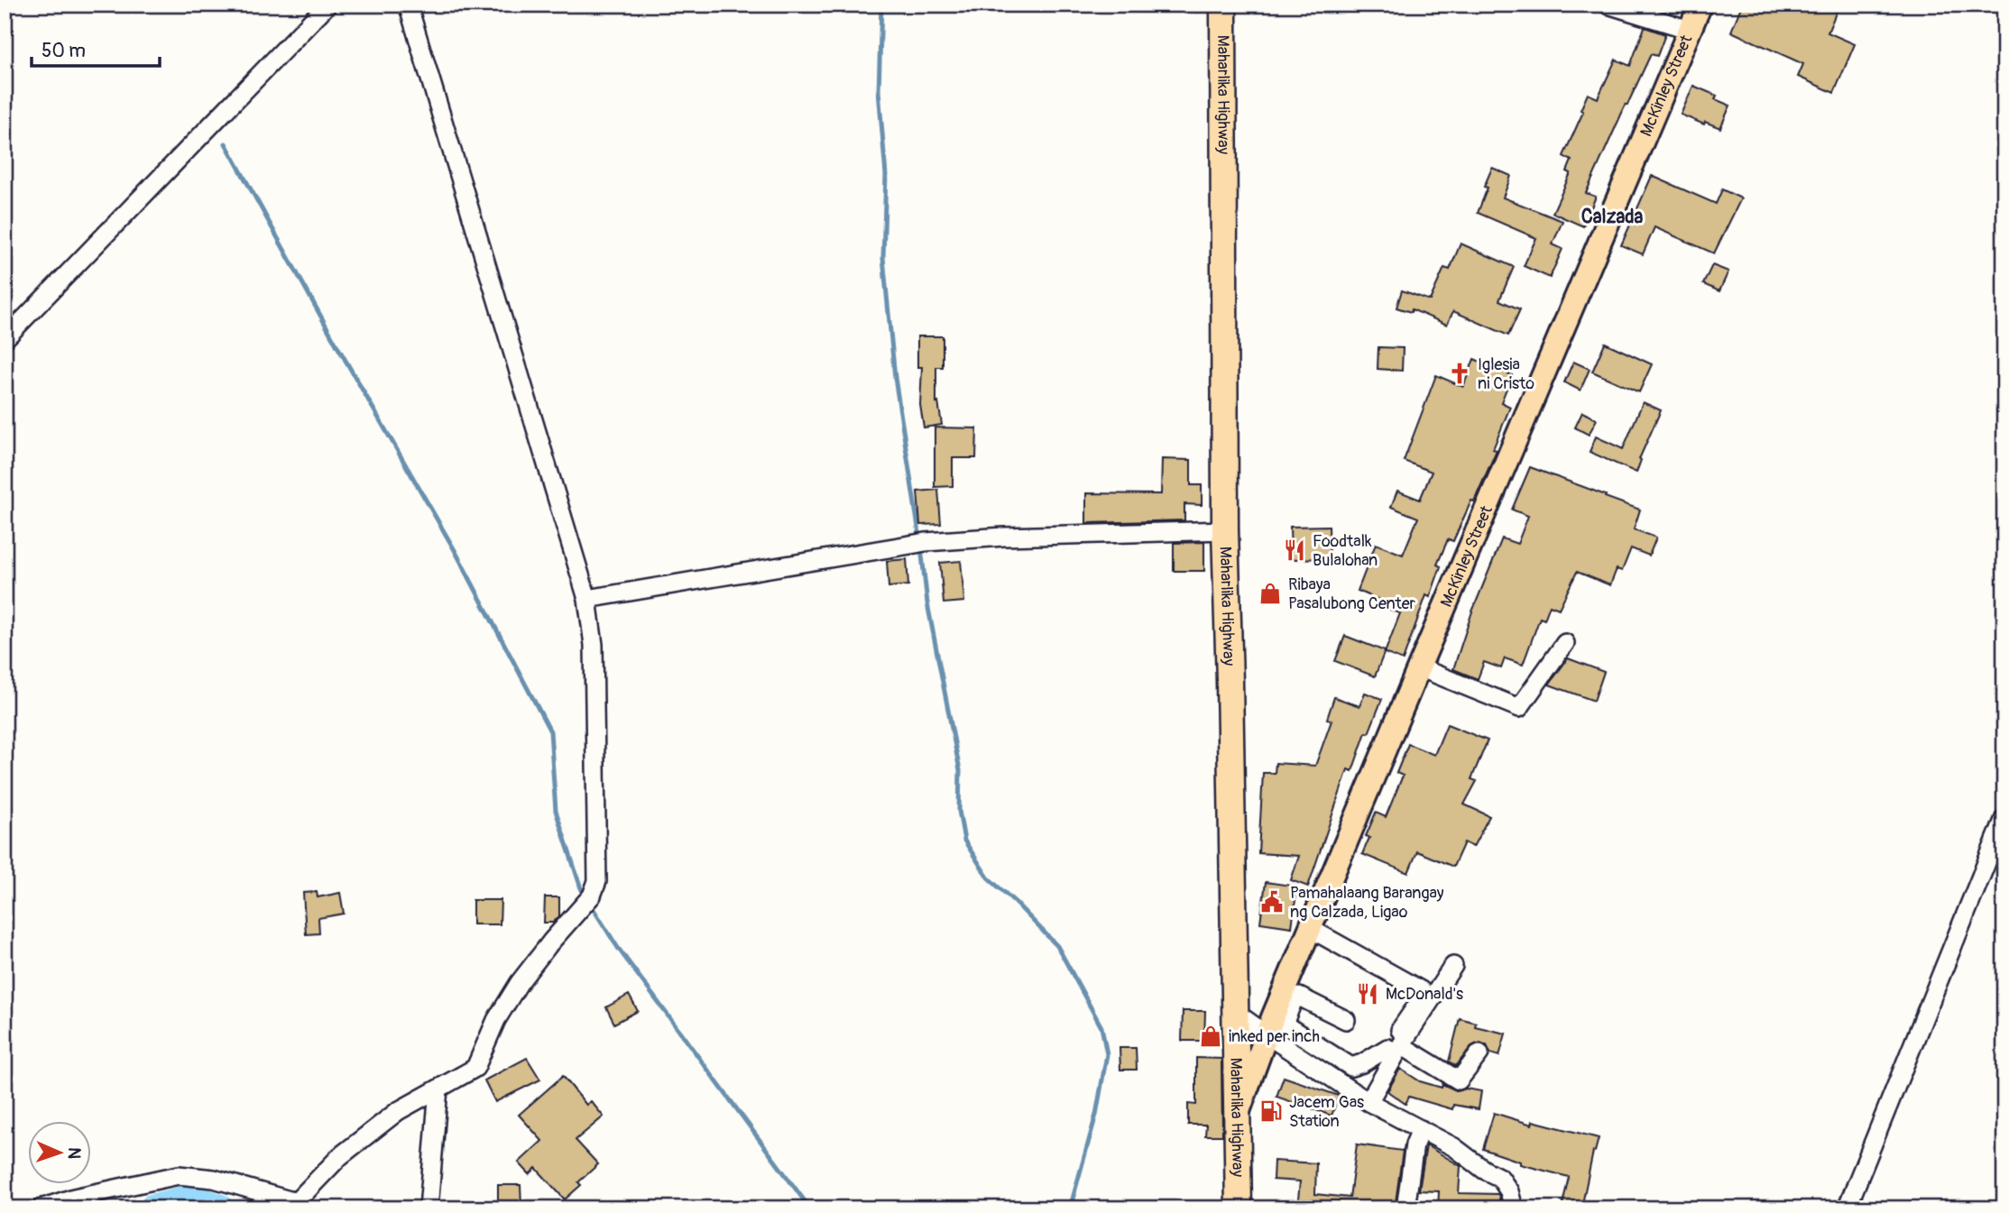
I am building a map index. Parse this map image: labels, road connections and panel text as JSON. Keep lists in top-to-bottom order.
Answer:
{
  "streets": {
    "highway": ["Maharlika Highway"],
    "main road": ["McKinley Street"]
  },
  "crossings": [
    ["McKinley Street", "Maharlika Highway"]
  ],
  "districts": ["Calzada"],
  "places": {
    "church": ["Iglesia ni Cristo"],
    "restaurant": ["Foodtalk Bulalohan", "McDonald's"],
    "shop": ["Ribaya Pasalubong Center", "inked per inch"],
    "public building": ["Pamahalaang Barangay ng Calzada, Ligao"],
    "fuel station": ["Jacem Gas Station"]
  },
  "scale_bar": "50 m",
  "north": "right"
}
